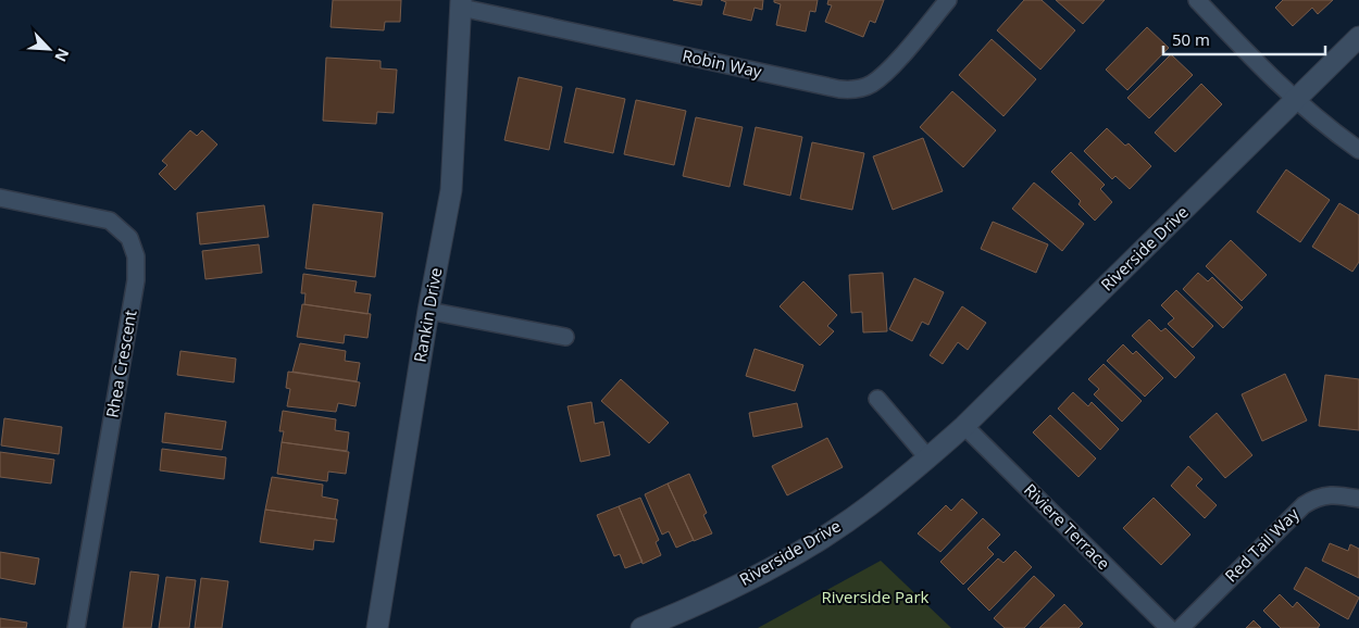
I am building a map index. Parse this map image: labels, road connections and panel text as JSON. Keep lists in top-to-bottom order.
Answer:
{
  "streets": {
    "street": [
      "Robin Way",
      "Riverside Drive",
      "Rankin Drive",
      "Rhea Crescent",
      "Riviere Terrace",
      "Red Tail Way"
    ]
  },
  "crossings": [
    ["Robin Way", "Rankin Drive"],
    ["Riverside Drive", "Riviere Terrace"]
  ],
  "parks": ["Riverside Park"],
  "scale_bar": "50 m",
  "north": "bottom right"
}
